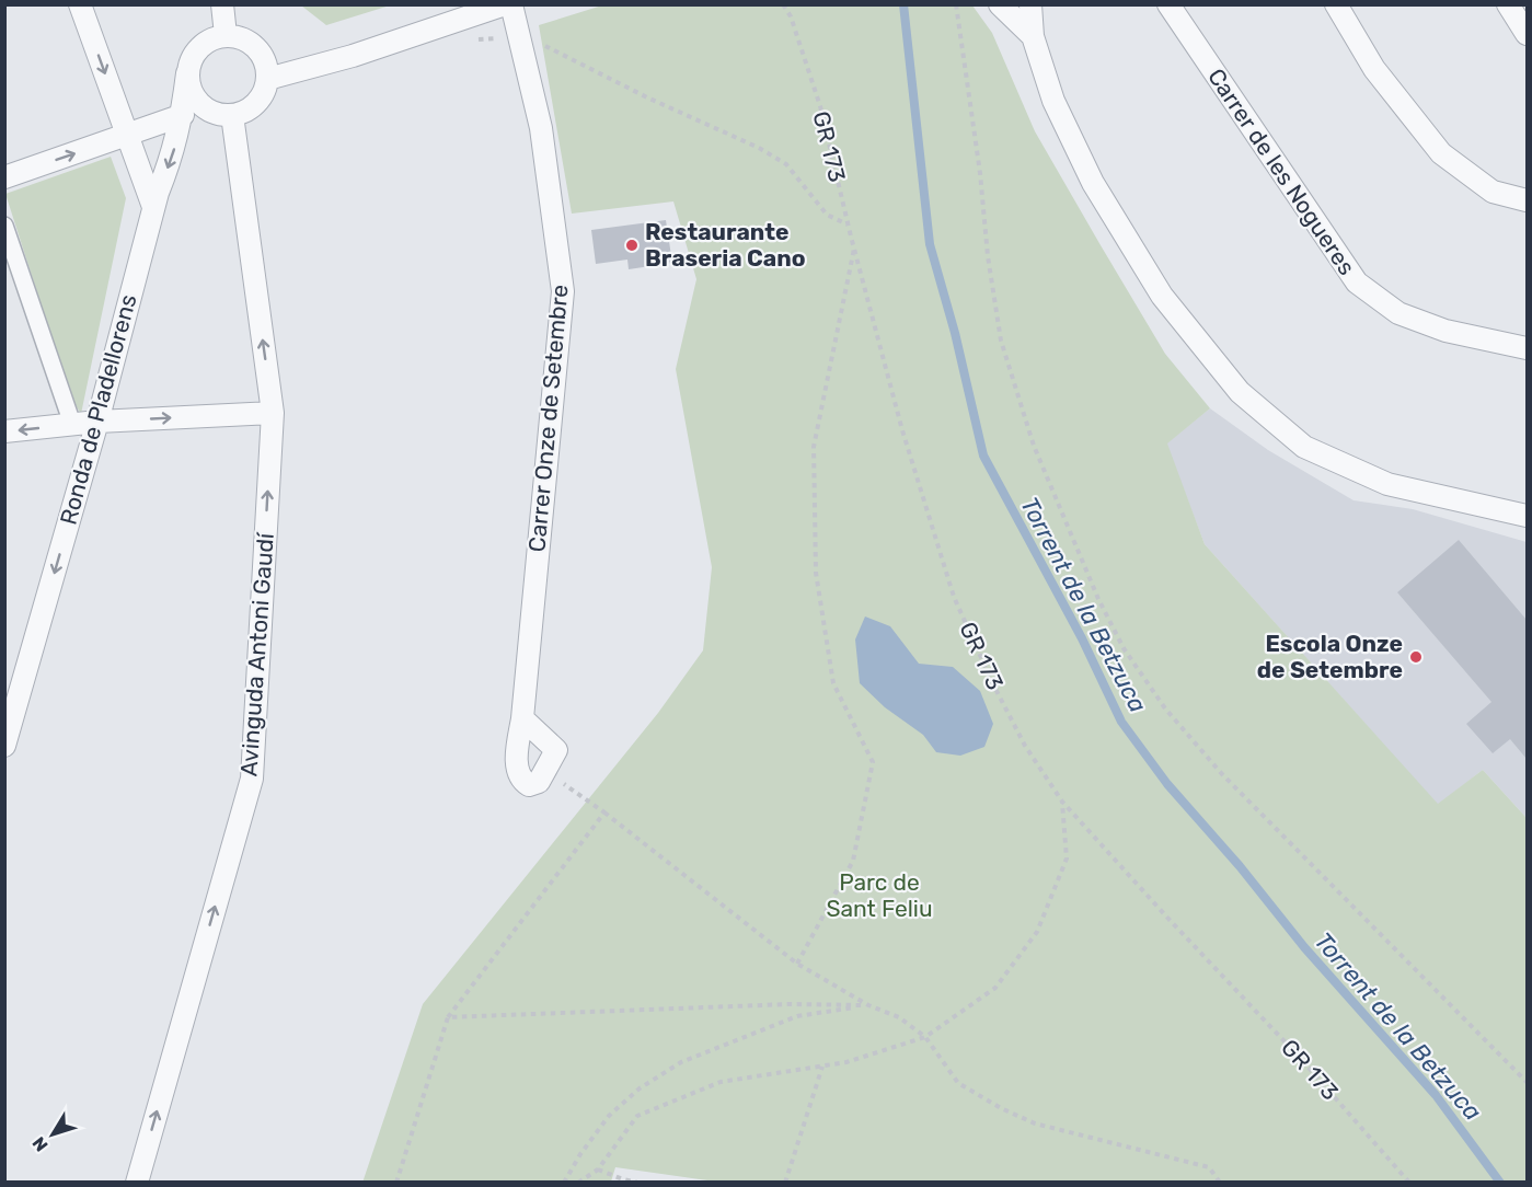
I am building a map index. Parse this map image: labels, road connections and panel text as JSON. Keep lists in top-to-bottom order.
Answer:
{
  "streets": {
    "street": [
      "Carrer de les Nogueres",
      "Ronda de Pladellorens",
      "Carrer Onze de Setembre",
      "Avinguda Antoni Gaudí"
    ],
    "path": ["GR 173"]
  },
  "crossings": [
    ["Ronda de Pladellorens", "Avinguda Antoni Gaudí"]
  ],
  "one_way": ["Ronda de Pladellorens", "Avinguda Antoni Gaudí"],
  "water": ["Torrent de la Betzuca"],
  "parks": ["Parc de Sant Feliu"],
  "places": ["Restaurante Braseria Cano", "Escola Onze de Setembre"],
  "north": "bottom left"
}
